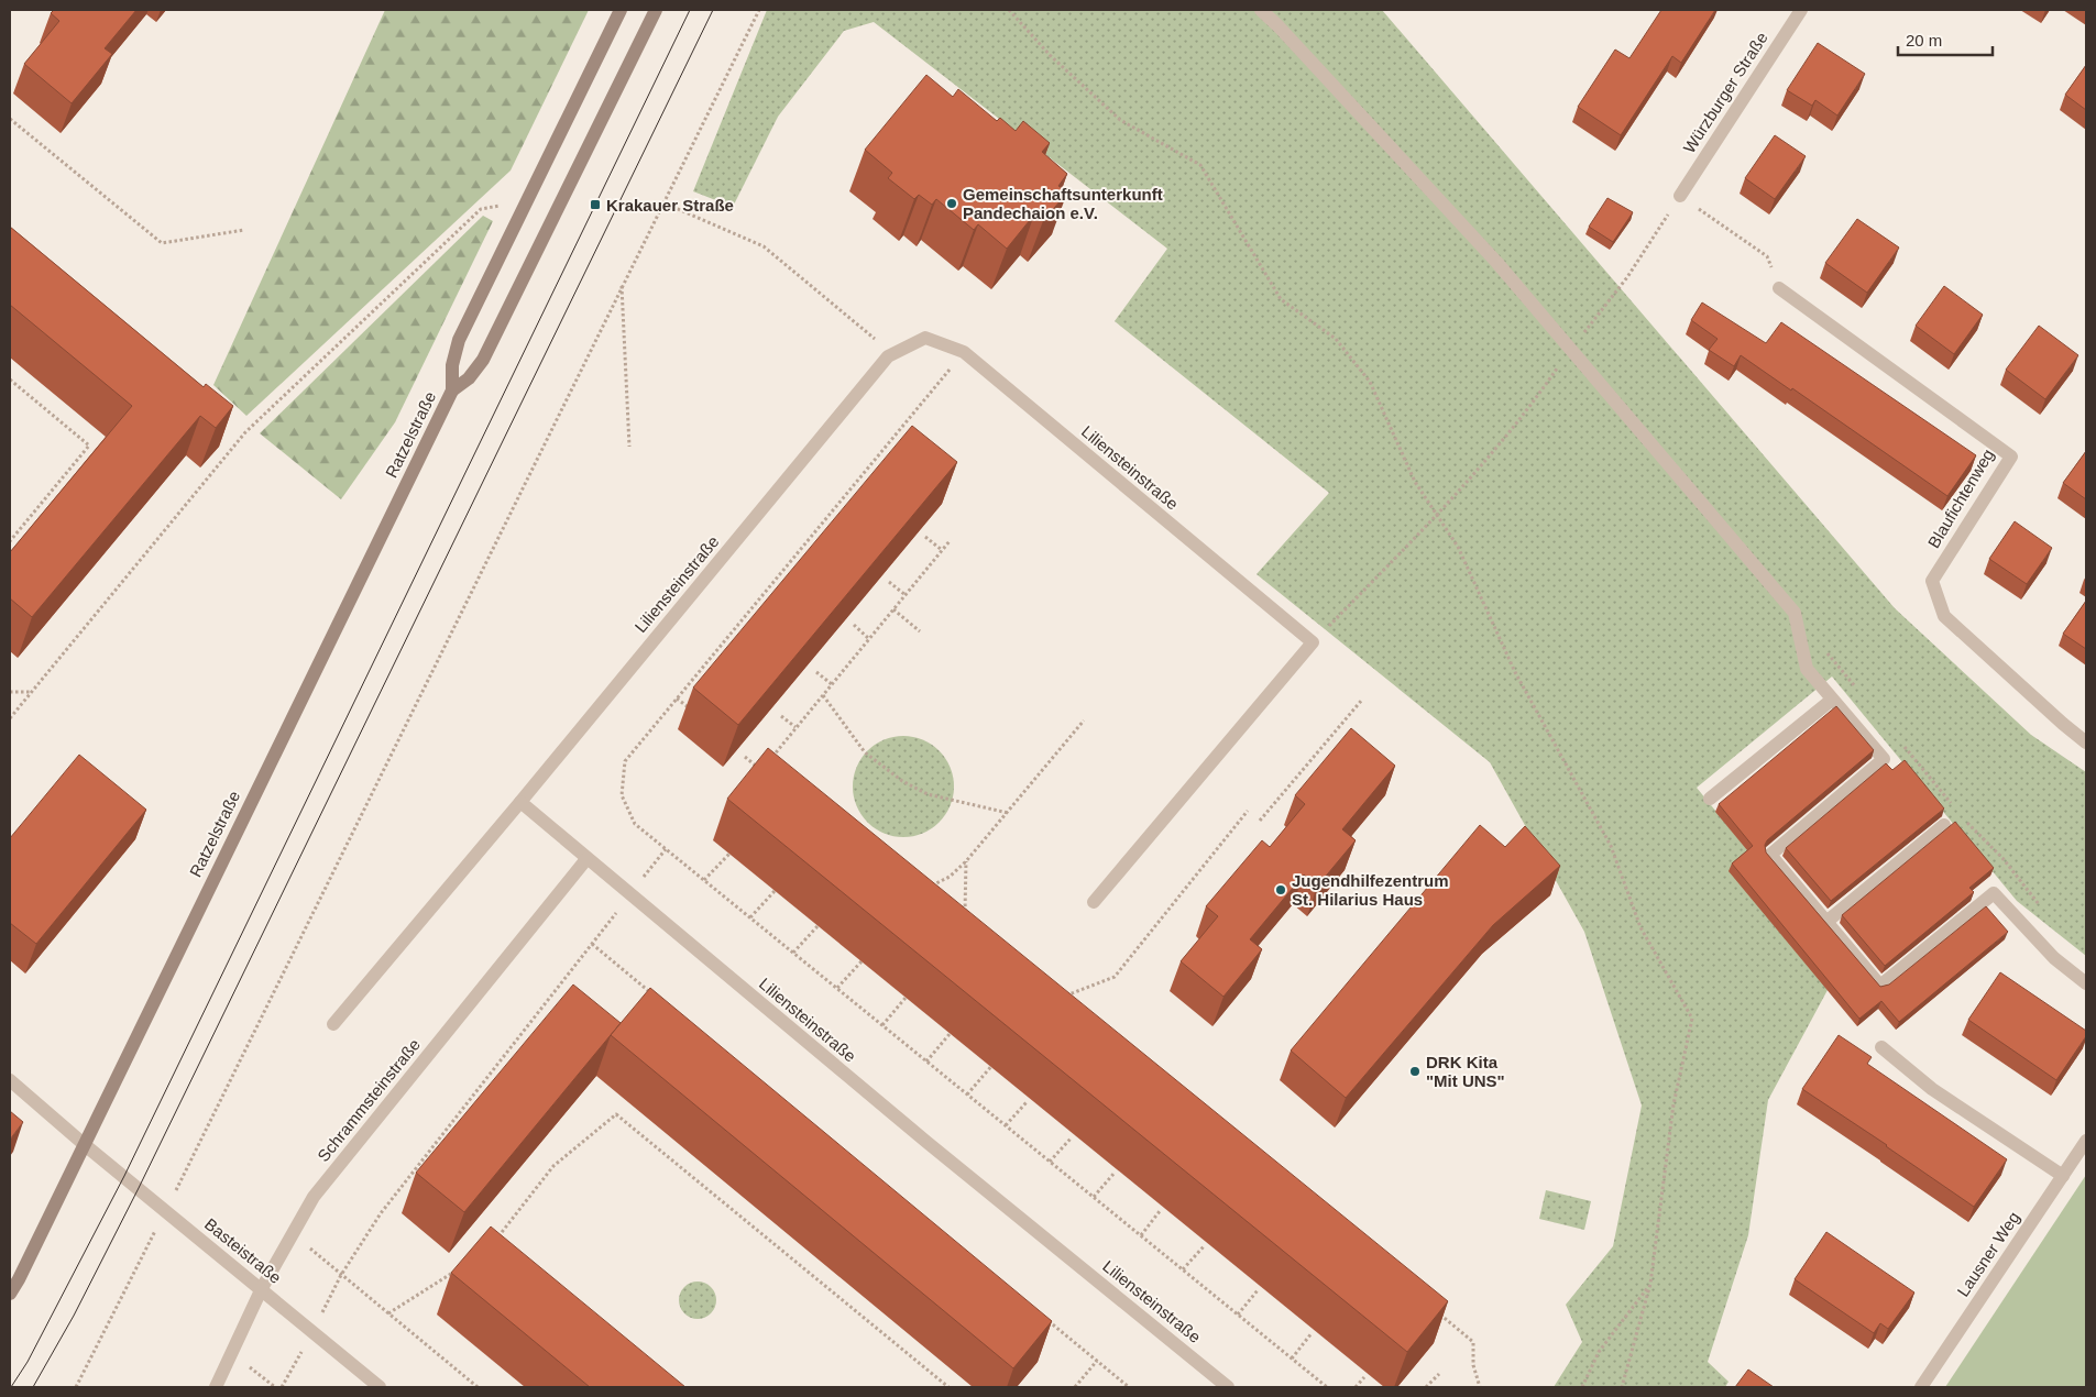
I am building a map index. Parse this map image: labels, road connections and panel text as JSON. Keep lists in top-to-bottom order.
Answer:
{
  "streets": {
    "main road": ["Ratzelstraße"],
    "street": [
      "Würzburger Straße",
      "Liliensteinstraße",
      "Blaufichtenweg",
      "Schrammsteinstraße",
      "Basteistraße",
      "Lausner Weg"
    ]
  },
  "crossings": [
    ["Ratzelstraße", "Basteistraße"],
    ["Liliensteinstraße", "Schrammsteinstraße"],
    ["Schrammsteinstraße", "Basteistraße"]
  ],
  "places": {
    "other": ["Gemeinschaftsunterkunft Pandechaion e.V.", "Jugendhilfezentrum St. Hilarius Haus", "DRK Kita \"Mit UNS\""],
    "transit": ["Krakauer Straße"]
  },
  "scale_bar": "20 m"
}
